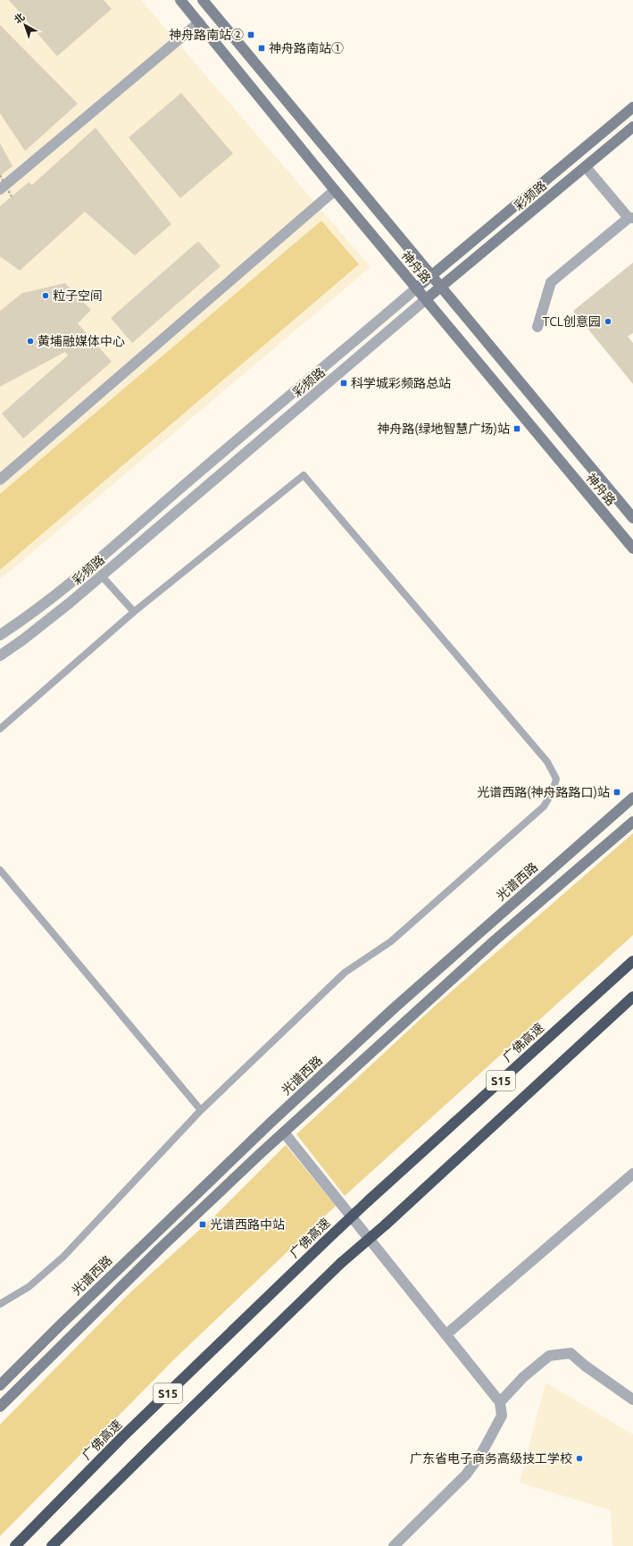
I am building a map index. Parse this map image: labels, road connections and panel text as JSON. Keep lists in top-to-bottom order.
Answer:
{
  "streets": {
    "highway": ["广佛高速", "S15"],
    "street": ["彩频路", "神舟路", "光谱西路"]
  },
  "crossings": [
    ["彩频路", "神舟路"]
  ],
  "places": {
    "transit": [
      "神舟路南站②",
      "神舟路南站①",
      "科学城彩频路总站",
      "神舟路(绿地智慧广场)站",
      "光谱西路(神舟路路口)站",
      "光谱西路中站"
    ],
    "other": [
      "粒子空间",
      "TCL创意园",
      "黄埔融媒体中心",
      "广东省电子商务高级技工学校"
    ]
  },
  "north": "top left"
}
